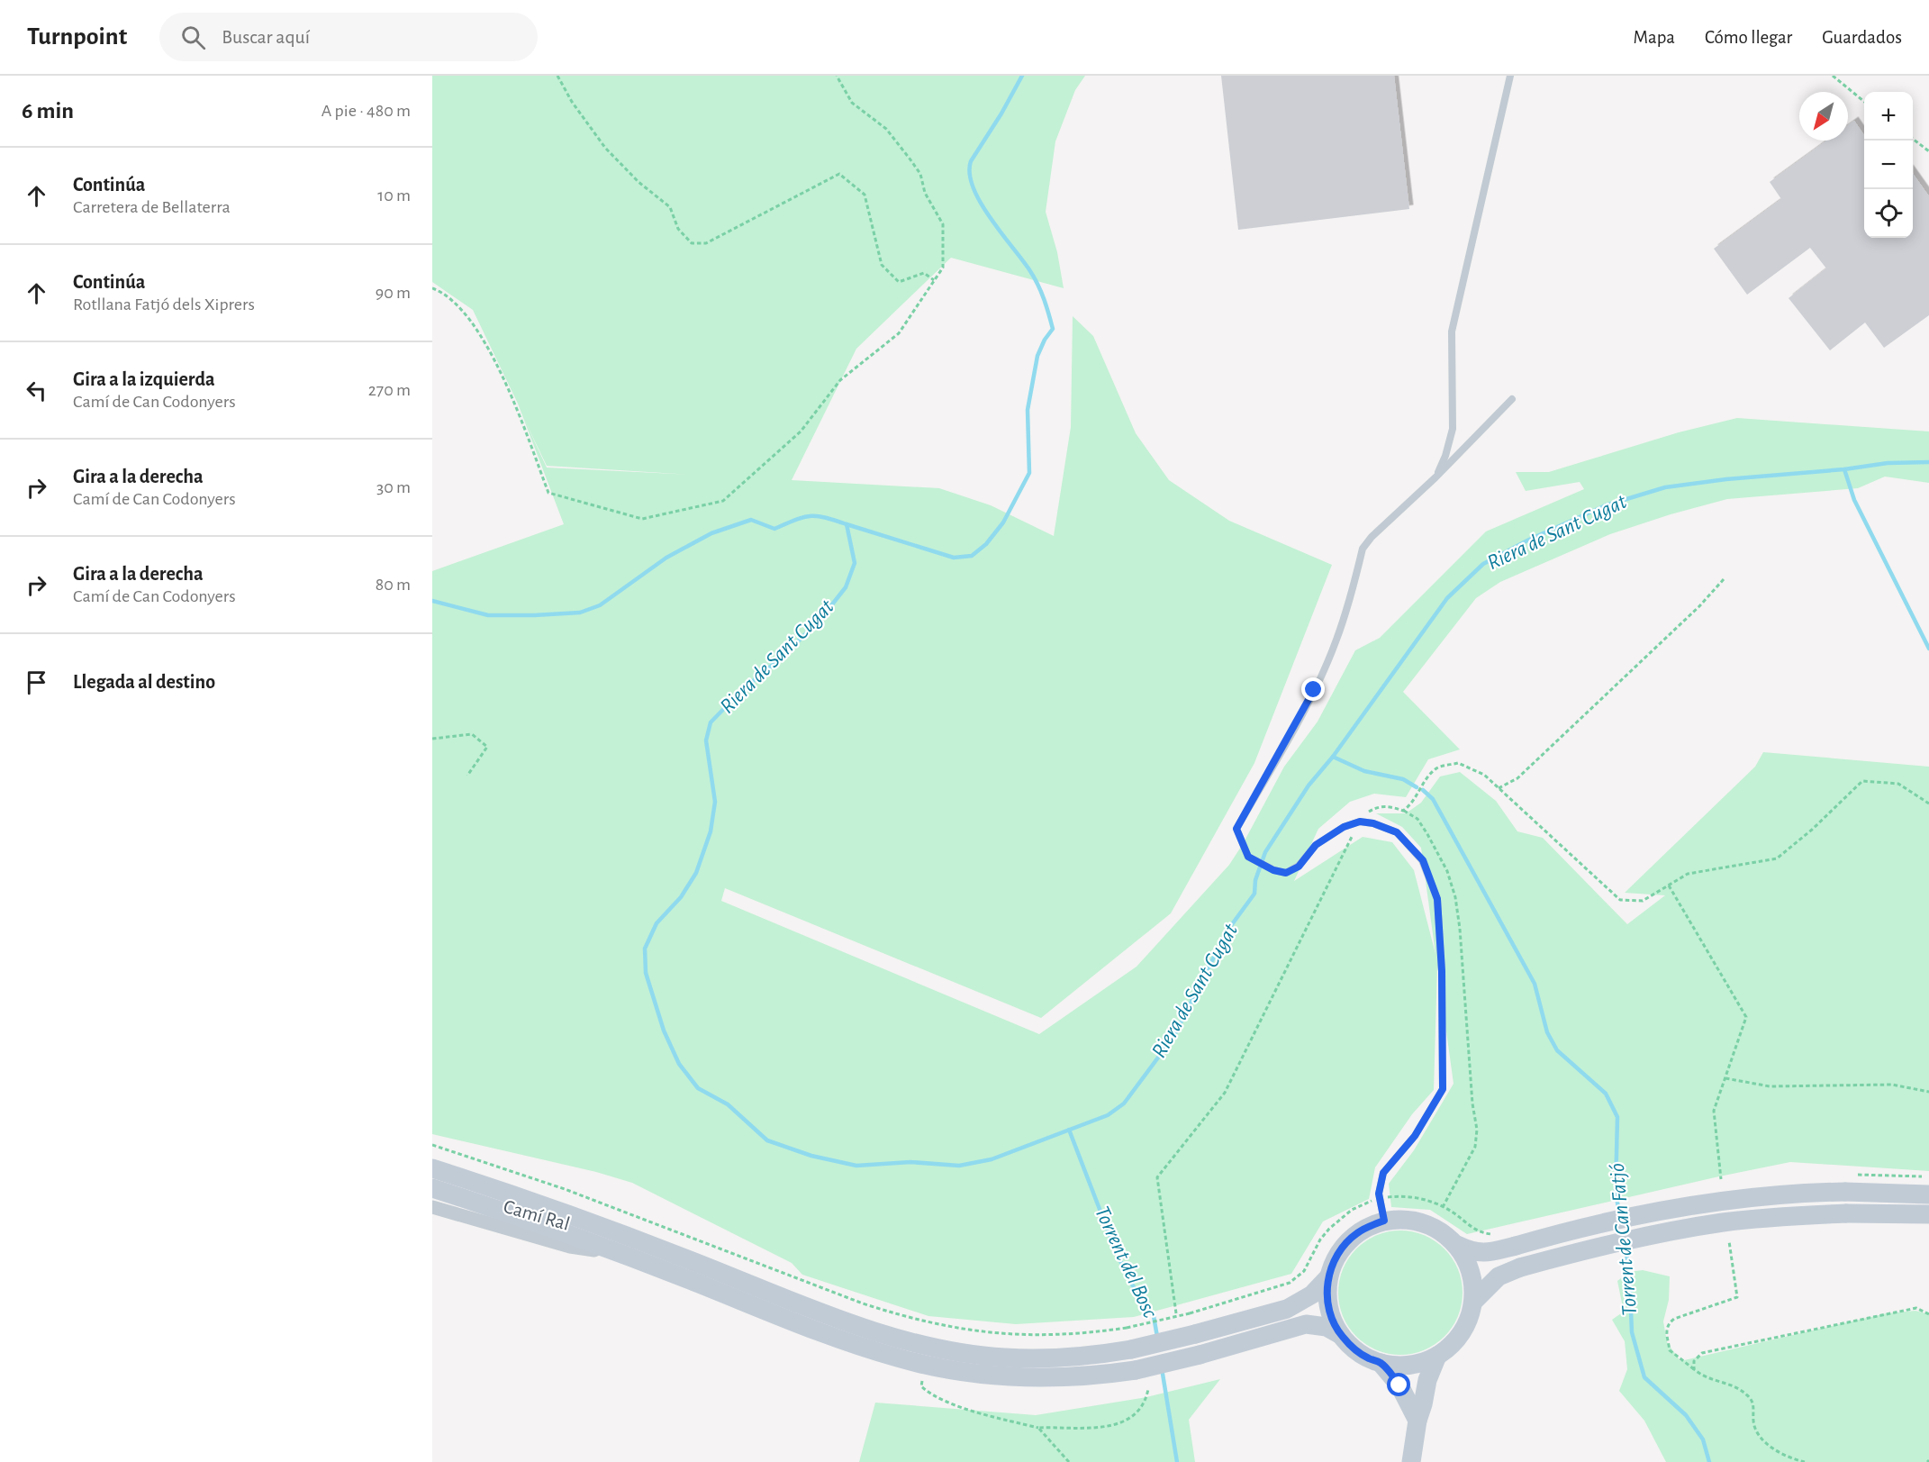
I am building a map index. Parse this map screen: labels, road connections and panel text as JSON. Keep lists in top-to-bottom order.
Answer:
{
  "streets": {
    "street": ["Camí Ral"]
  },
  "water": ["Riera de Sant Cugat", "Torrent de Can Fatjó", "Torrent del Bosc"],
  "north": "bottom left",
  "page": {
    "header": "Turnpoint",
    "search": "Buscar aquí",
    "nav": ["Mapa", "Cómo llegar", "Guardados"],
    "heading": ["6 min", "A pie · 480 m"],
    "map_buttons": ["+", "−"],
    "list": [
      ["Continúa", "Carretera de Bellaterra", "10 m"],
      ["Continúa", "Rotllana Fatjó dels Xiprers", "90 m"],
      ["Gira a la izquierda", "Camí de Can Codonyers", "270 m"],
      ["Gira a la derecha", "Camí de Can Codonyers", "30 m"],
      ["Gira a la derecha", "Camí de Can Codonyers", "80 m"],
      "Llegada al destino"
    ]
  }
}
